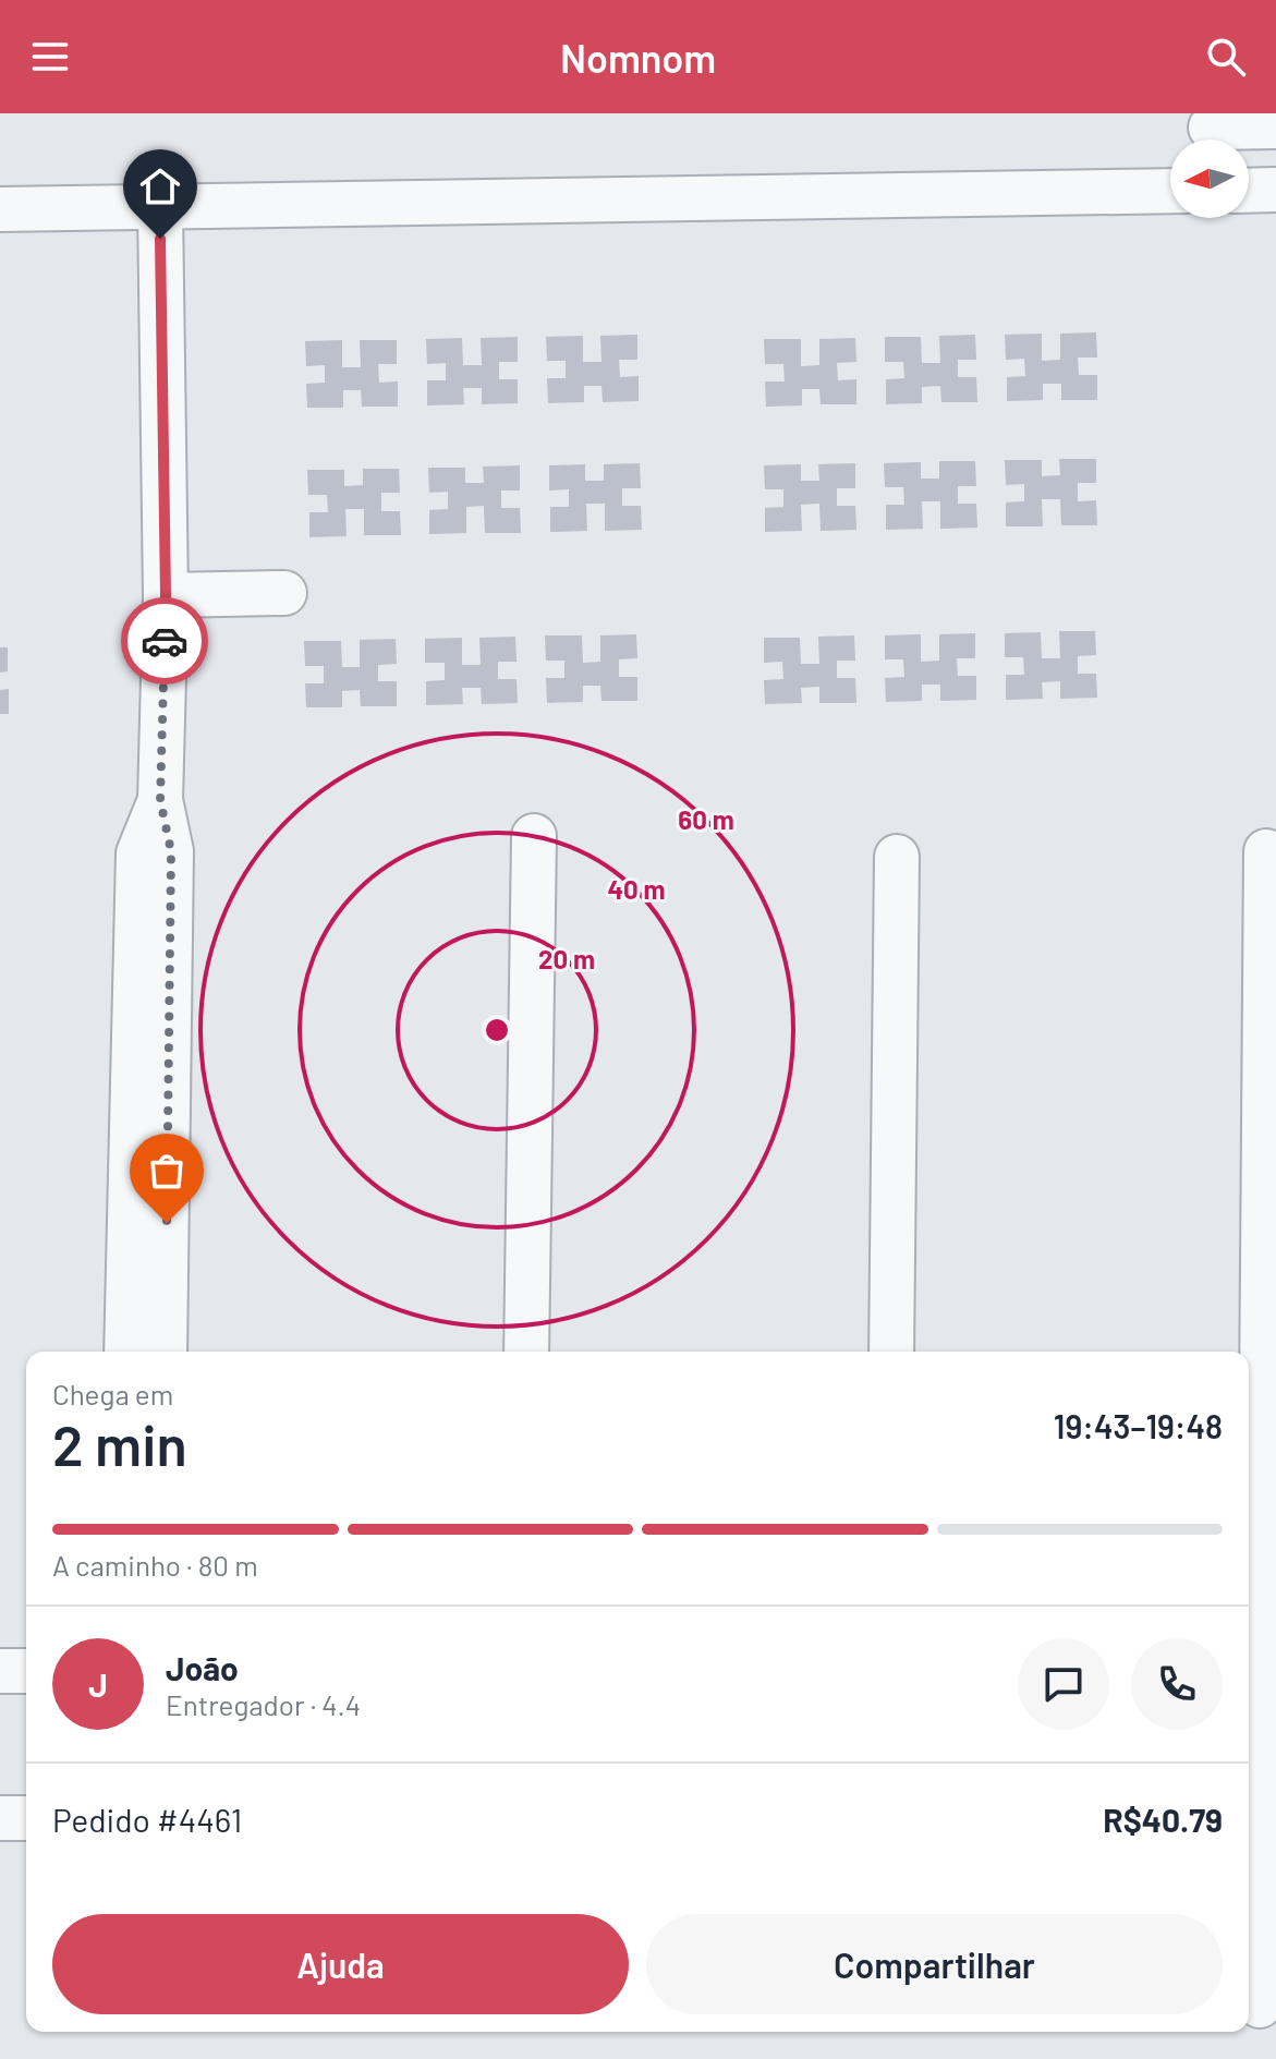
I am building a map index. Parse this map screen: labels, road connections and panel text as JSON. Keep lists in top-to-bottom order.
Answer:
{
  "north": "left",
  "page": {
    "header": "Nomnom",
    "heading": ["2 min", "Chega em", "19:43–19:48"],
    "panel": [
      "João",
      "Entregador · 4.4",
      "Pedido #4461",
      "R$40.79"
    ],
    "bar": "A caminho · 80 m",
    "round": "J",
    "buttons": ["Ajuda", "Compartilhar"]
  },
  "rings": ["60 m", "40 m", "20 m"]
}
